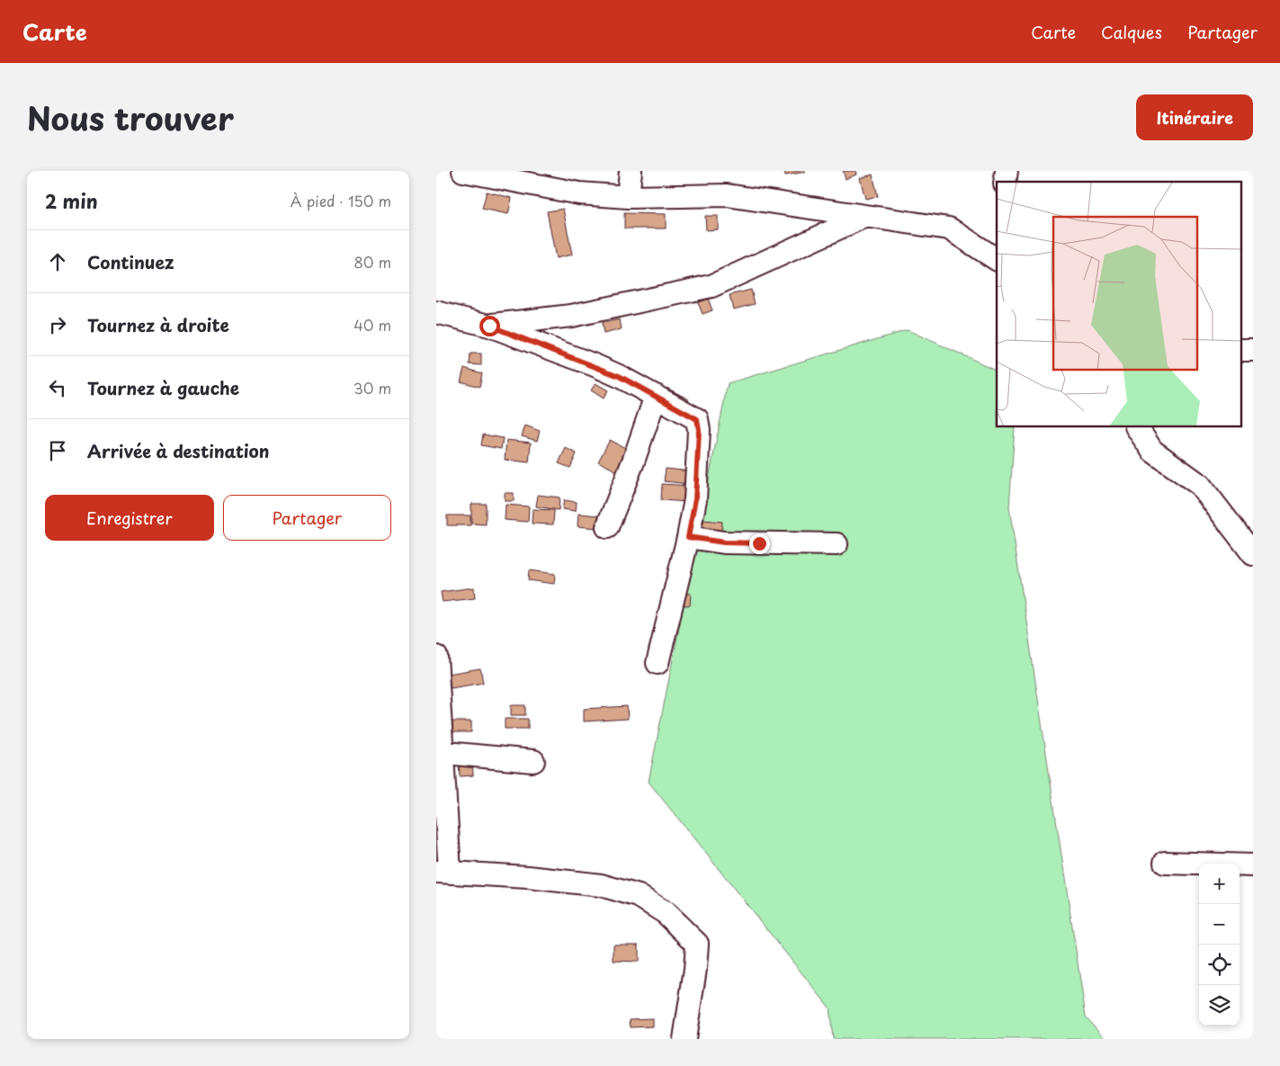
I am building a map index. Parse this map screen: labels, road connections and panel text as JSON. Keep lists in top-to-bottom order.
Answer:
{
  "page": {
    "header": "Carte",
    "nav": ["Carte", "Calques", "Partager"],
    "title": "Nous trouver",
    "buttons": [
      "Itinéraire",
      ["Enregistrer", "Partager"]
    ],
    "heading": ["2 min", "À pied · 150 m"],
    "list": [
      ["Continuez", "80 m"],
      ["Tournez à droite", "40 m"],
      ["Tournez à gauche", "30 m"],
      "Arrivée à destination"
    ],
    "map_buttons": ["+", "−"]
  }
}
